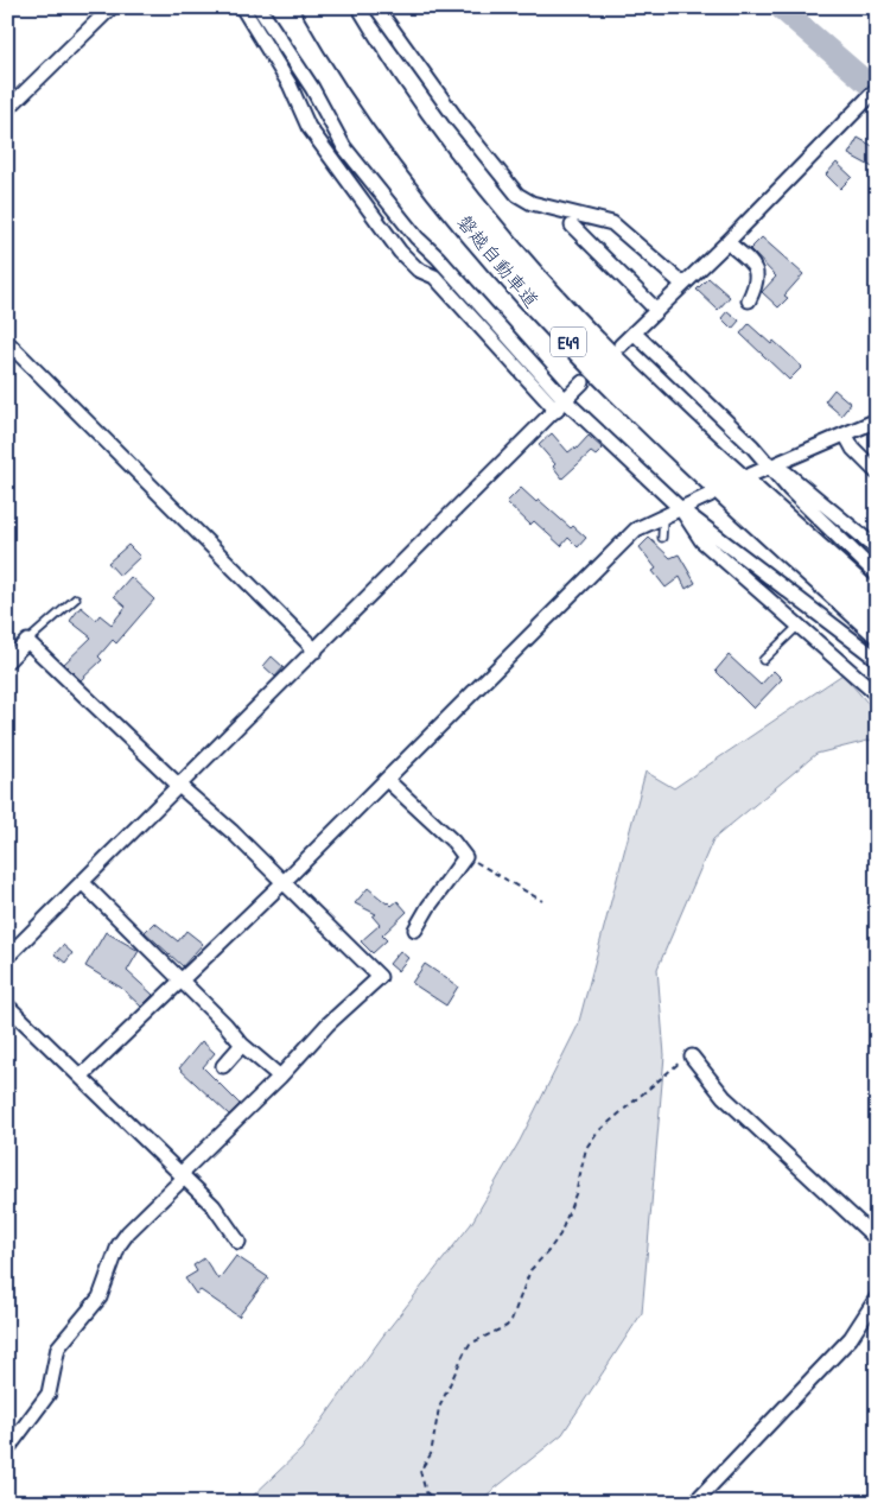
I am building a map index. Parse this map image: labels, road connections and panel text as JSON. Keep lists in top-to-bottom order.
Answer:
{
  "streets": {
    "highway": ["磐越自動車道", "E49"]
  }
}
